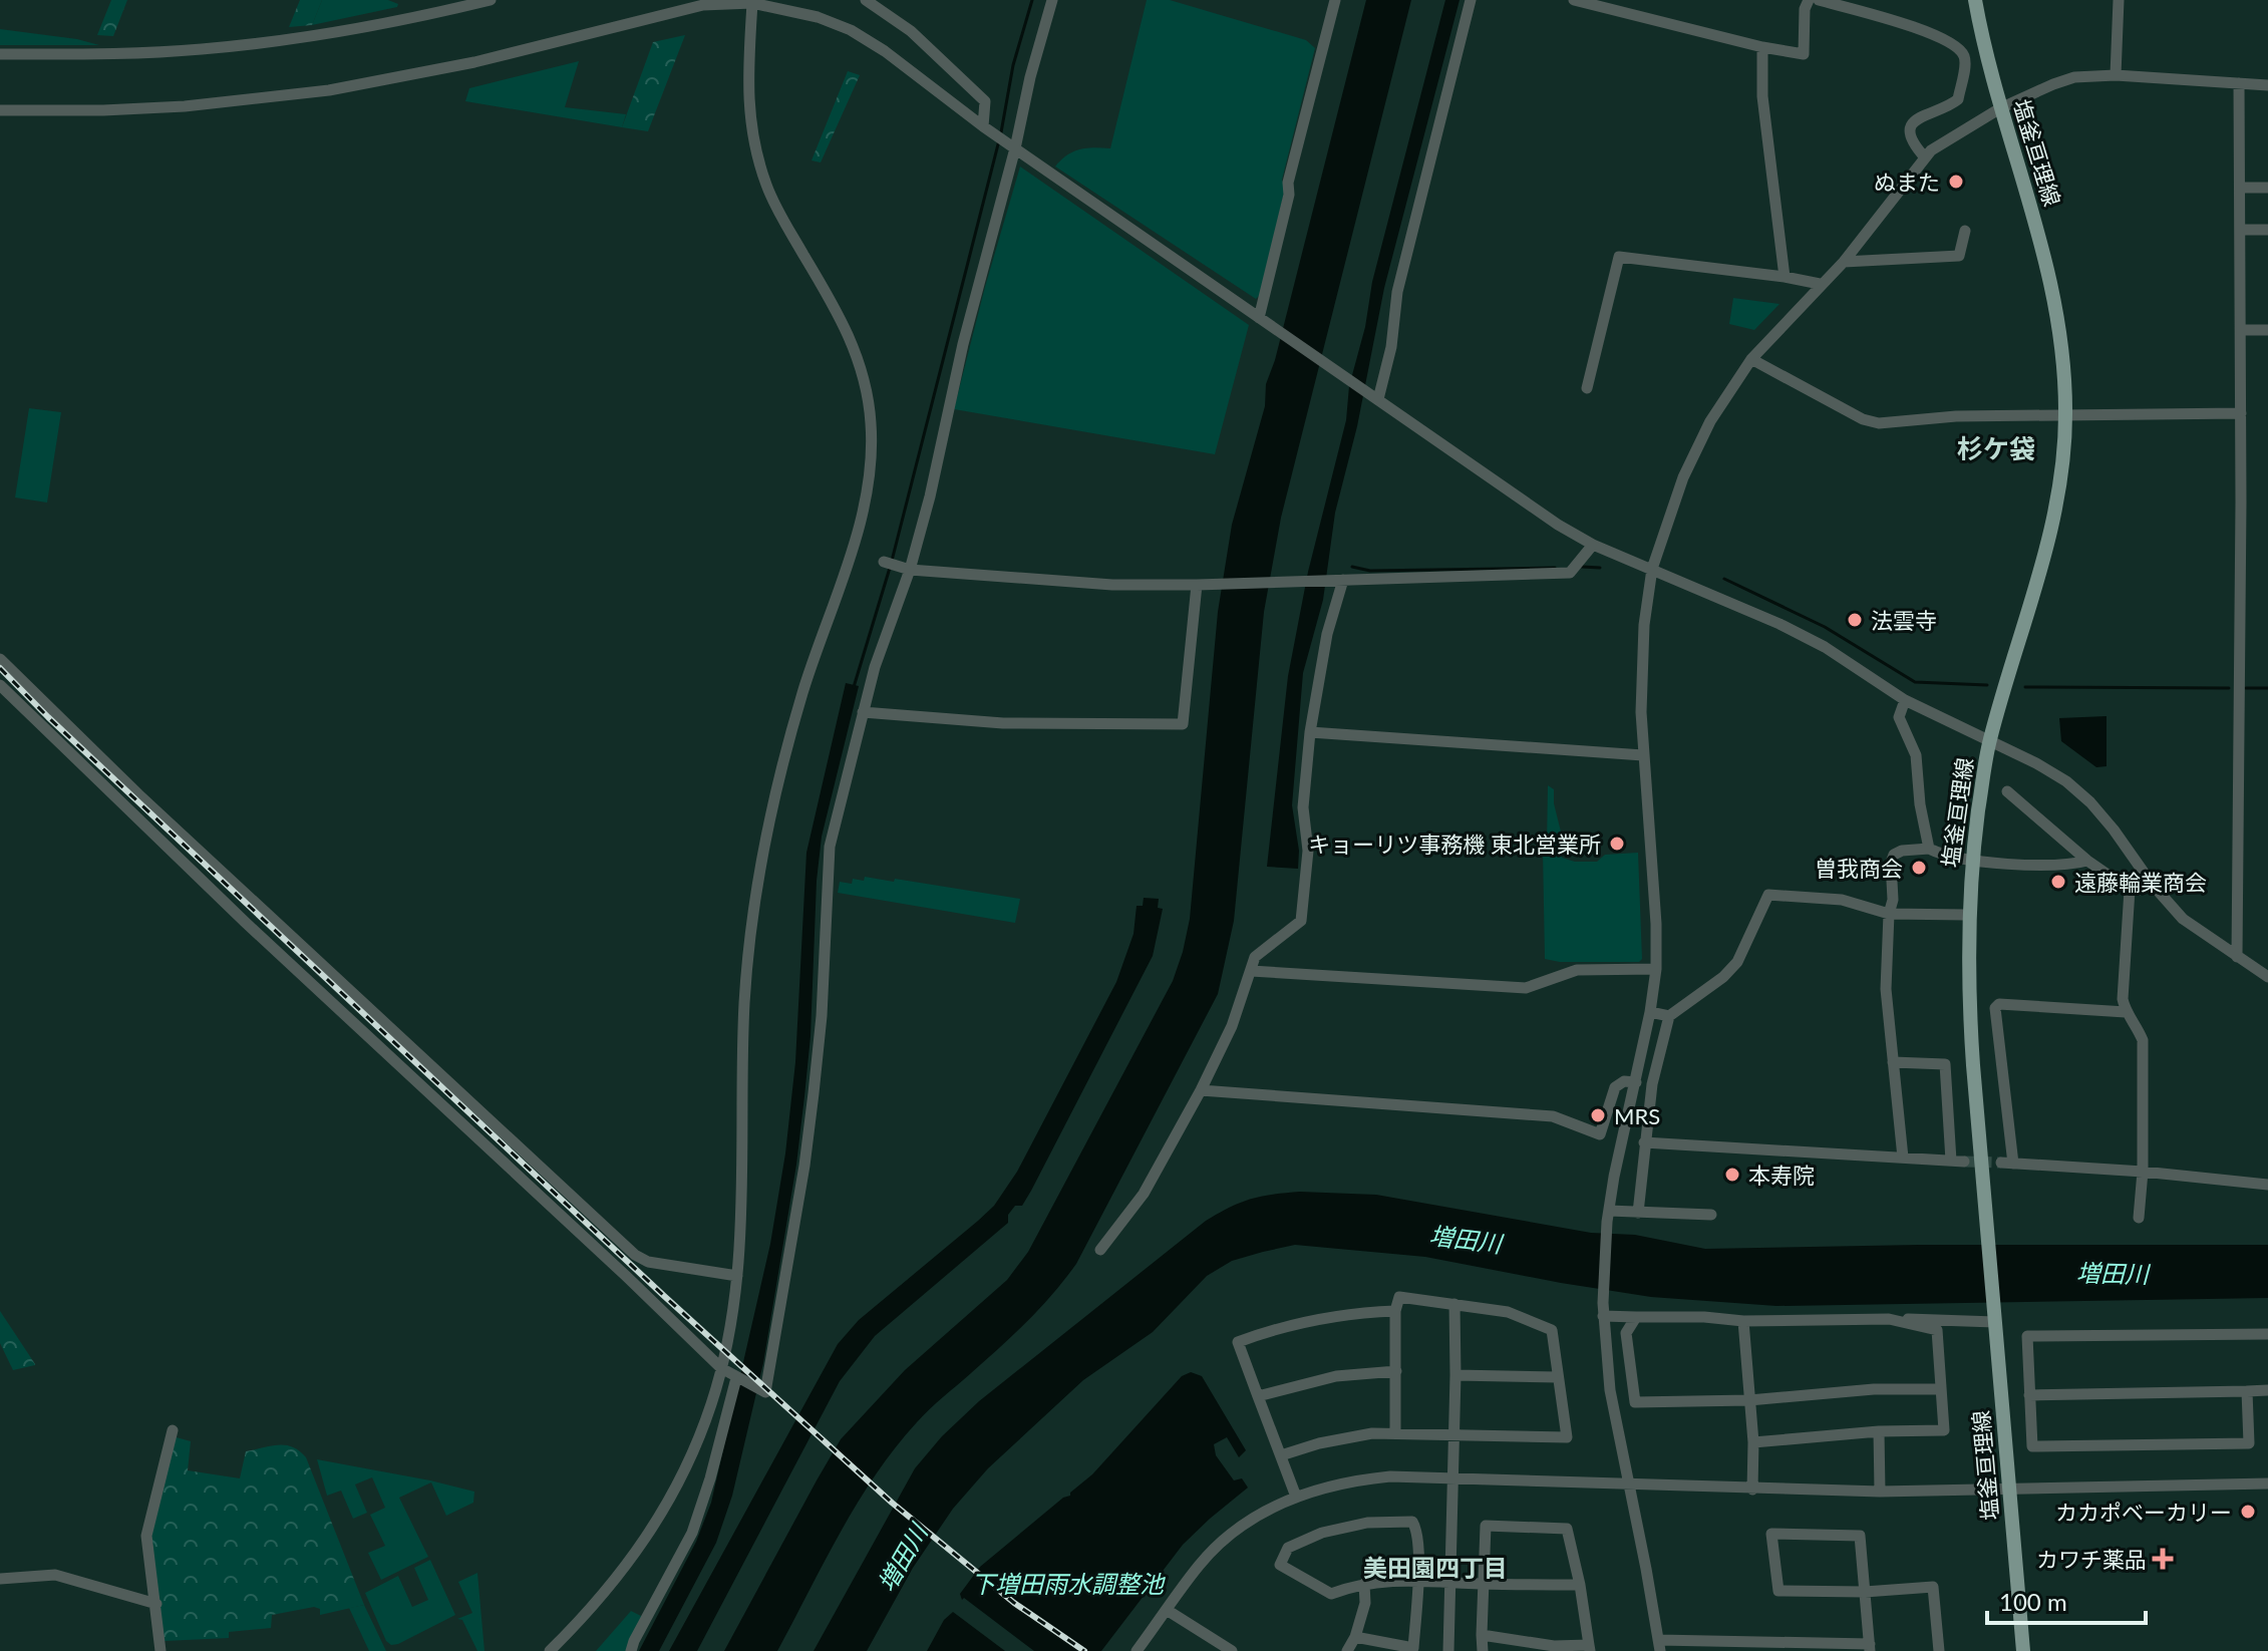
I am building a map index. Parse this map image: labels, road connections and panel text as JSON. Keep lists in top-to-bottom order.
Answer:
{
  "streets": {
    "main road": ["塩釜亘理線"]
  },
  "districts": ["杉ケ袋", "美田園四丁目"],
  "water": ["増田川", "下増田雨水調整池"],
  "places": {
    "other": [
      "ぬまた",
      "法雲寺",
      "キョーリツ事務機 東北営業所",
      "曽我商会",
      "遠藤輪業商会",
      "MRS",
      "本寿院",
      "カカポベーカリー"
    ],
    "health": ["カワチ薬品"]
  },
  "scale_bar": "100 m"
}
